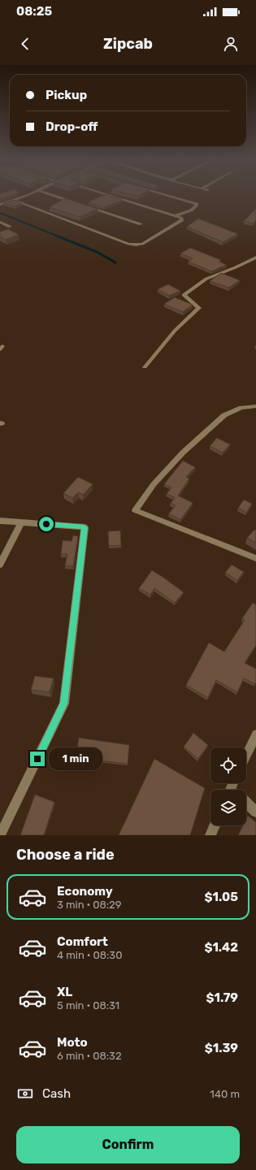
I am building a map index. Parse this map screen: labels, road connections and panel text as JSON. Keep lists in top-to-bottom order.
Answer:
{
  "page": {
    "status": "08:25",
    "header": "Zipcab",
    "banner": ["Pickup", "Drop-off"],
    "bubble": "1 min",
    "heading": "Choose a ride",
    "list": [
      {
        "name": "Economy",
        "note": "3 min · 08:29",
        "value": "$1.05"
      },
      {
        "name": "Comfort",
        "note": "4 min · 08:30",
        "value": "$1.42"
      },
      {
        "name": "XL",
        "note": "5 min · 08:31",
        "value": "$1.79"
      },
      {
        "name": "Moto",
        "note": "6 min · 08:32",
        "value": "$1.39"
      }
    ],
    "pay": ["Cash", "140 m"],
    "buttons": "Confirm"
  }
}
